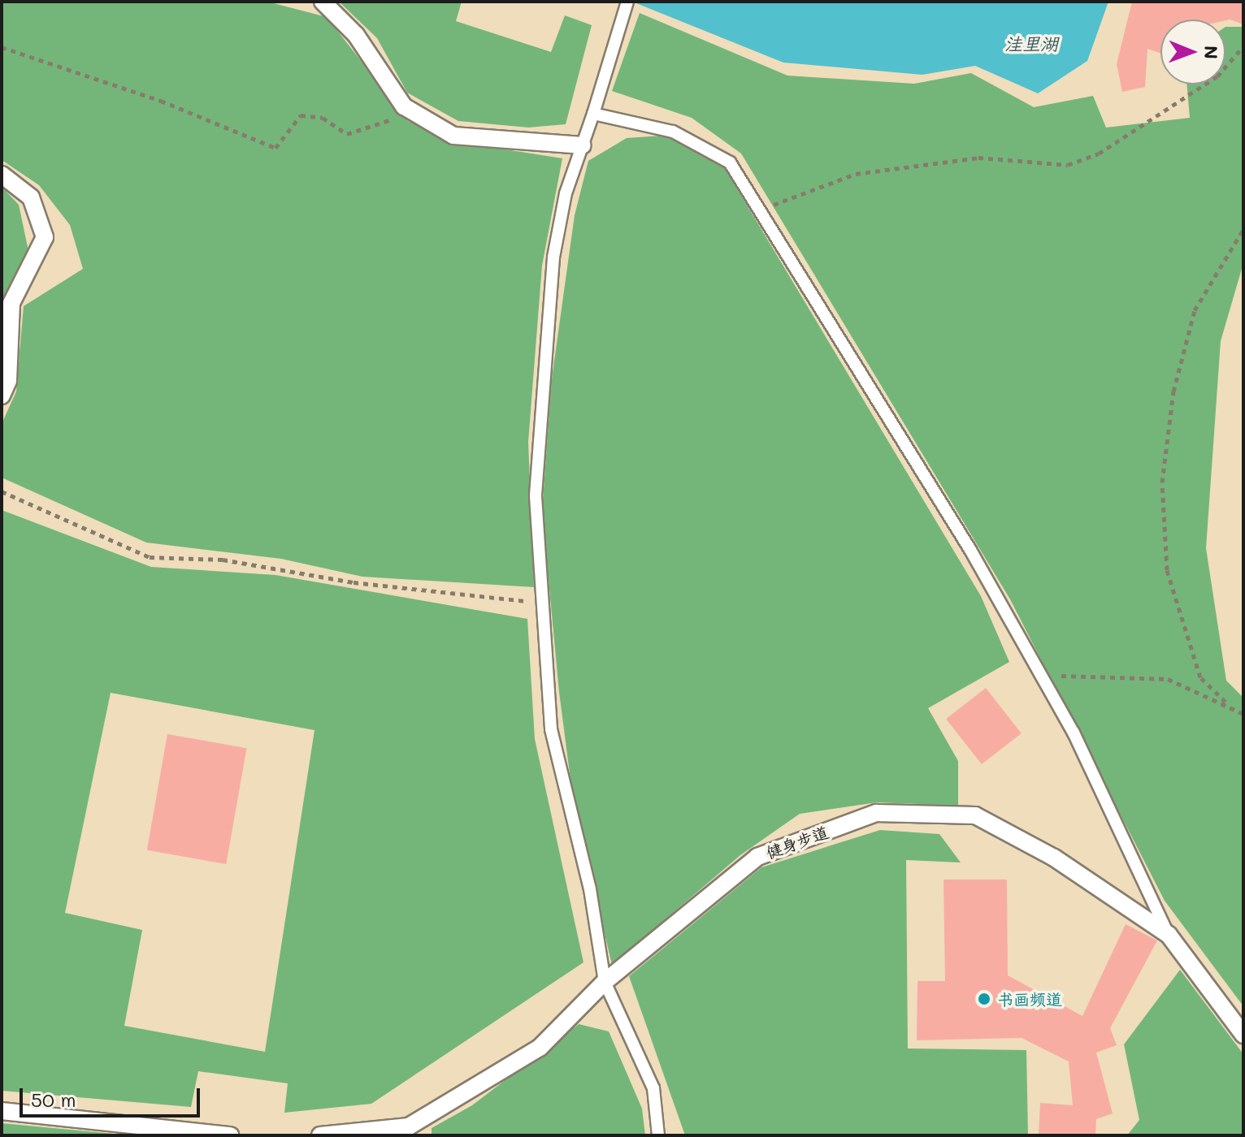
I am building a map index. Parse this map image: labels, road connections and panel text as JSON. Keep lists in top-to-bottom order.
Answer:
{
  "streets": {
    "street": ["健身步道"]
  },
  "water": ["洼里湖"],
  "places": ["书画频道"],
  "scale_bar": "50 m",
  "north": "right"
}
